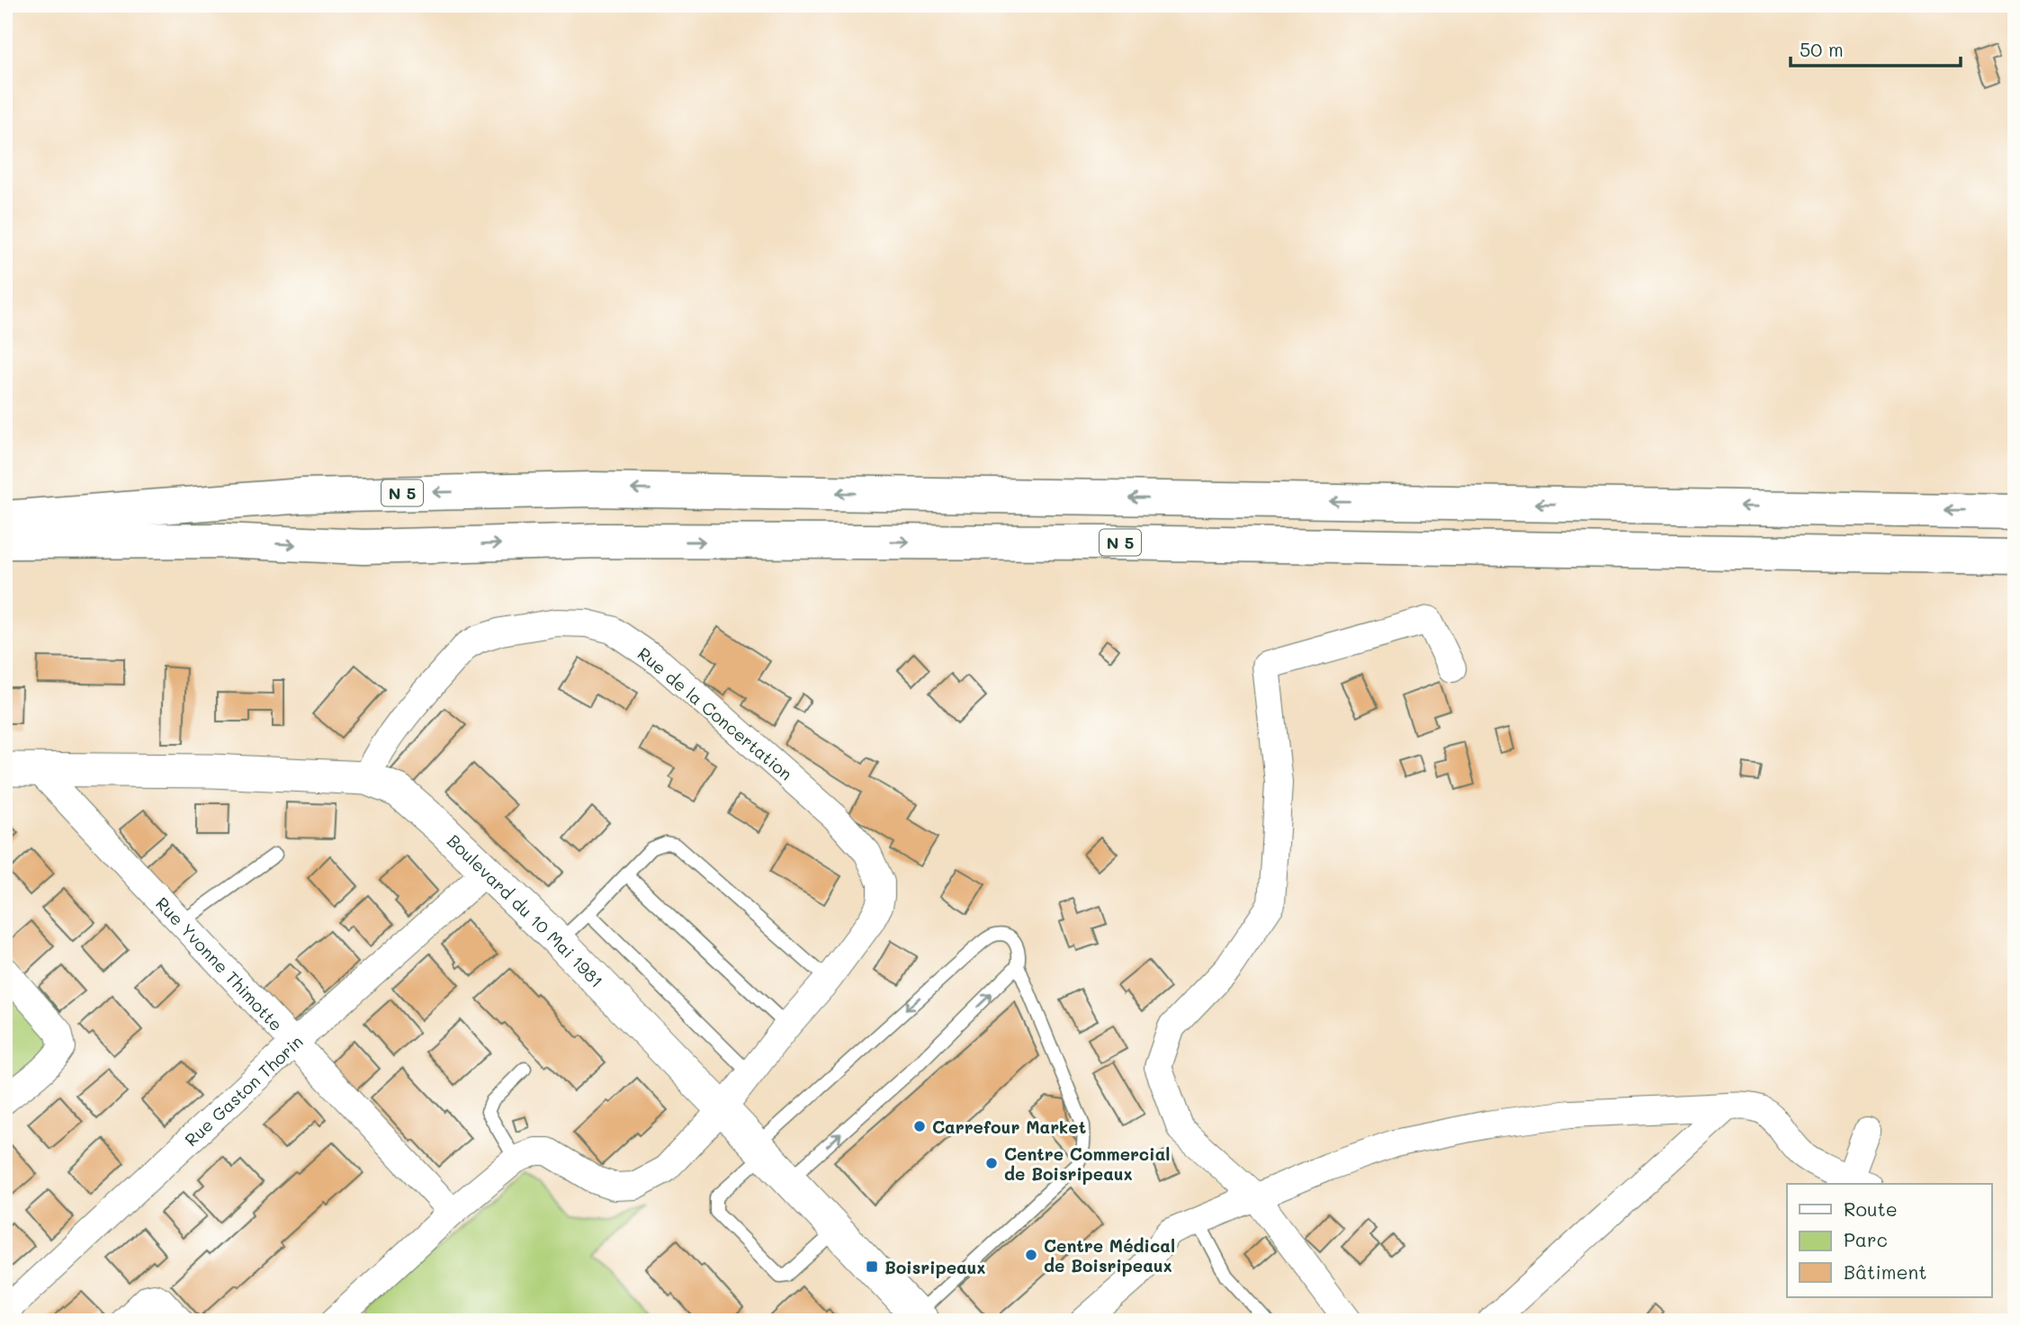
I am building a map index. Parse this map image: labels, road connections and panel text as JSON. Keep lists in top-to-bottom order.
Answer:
{
  "streets": {
    "highway": ["N 5"],
    "street": [
      "Rue de la Concertation",
      "Boulevard du 10 Mai 1981",
      "Rue Yvonne Thimotte",
      "Rue Gaston Thorin"
    ]
  },
  "crossings": [
    ["Rue de la Concertation", "Boulevard du 10 Mai 1981"],
    ["Boulevard du 10 Mai 1981", "Rue Yvonne Thimotte"],
    ["Boulevard du 10 Mai 1981", "Rue Gaston Thorin"],
    ["Rue Yvonne Thimotte", "Rue Gaston Thorin"]
  ],
  "places": {
    "other": ["Carrefour Market", "Centre Commercial de Boisripeaux", "Centre Médical de Boisripeaux"],
    "transit": ["Boisripeaux"]
  },
  "legend": ["Route", "Parc", "Bâtiment"],
  "scale_bar": "50 m"
}
